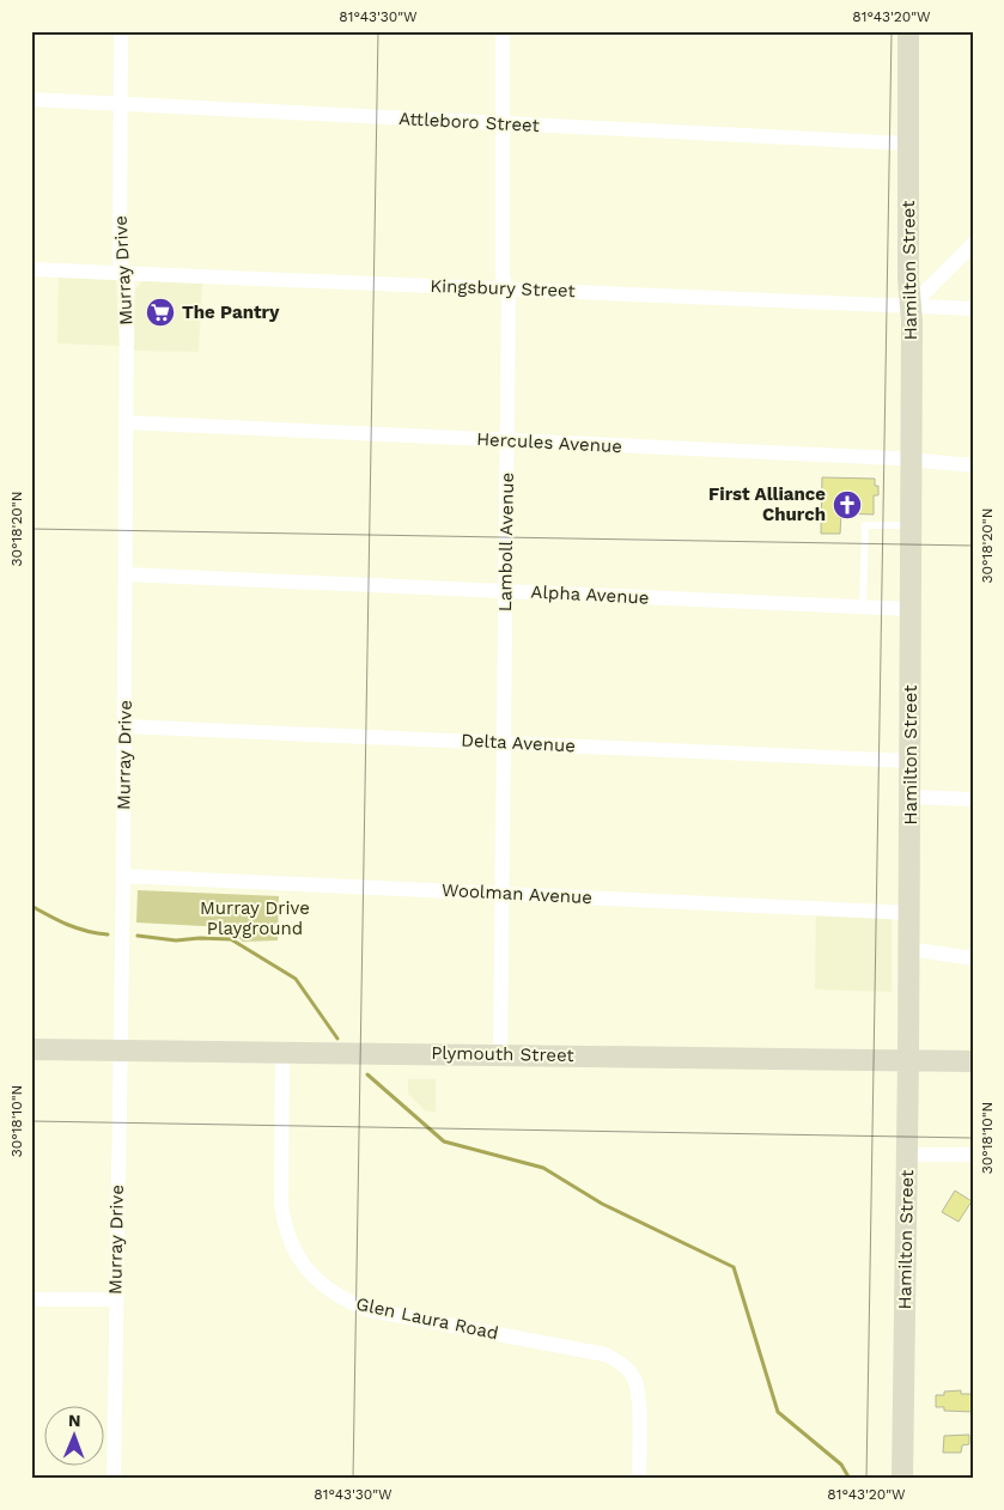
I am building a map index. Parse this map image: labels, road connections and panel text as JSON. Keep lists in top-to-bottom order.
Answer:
{
  "streets": {
    "street": [
      "Attleboro Street",
      "Murray Drive",
      "Hamilton Street",
      "Kingsbury Street",
      "Hercules Avenue",
      "Lamboll Avenue",
      "Alpha Avenue",
      "Delta Avenue",
      "Woolman Avenue",
      "Plymouth Street",
      "Glen Laura Road"
    ]
  },
  "crossings": [
    ["Attleboro Street", "Murray Drive"],
    ["Attleboro Street", "Hamilton Street"],
    ["Attleboro Street", "Lamboll Avenue"],
    ["Murray Drive", "Kingsbury Street"],
    ["Murray Drive", "Hercules Avenue"],
    ["Murray Drive", "Alpha Avenue"],
    ["Murray Drive", "Delta Avenue"],
    ["Murray Drive", "Woolman Avenue"],
    ["Murray Drive", "Plymouth Street"],
    ["Hamilton Street", "Kingsbury Street"],
    ["Hamilton Street", "Hercules Avenue"],
    ["Hamilton Street", "Alpha Avenue"],
    ["Hamilton Street", "Delta Avenue"],
    ["Hamilton Street", "Woolman Avenue"],
    ["Hamilton Street", "Plymouth Street"],
    ["Kingsbury Street", "Lamboll Avenue"],
    ["Hercules Avenue", "Lamboll Avenue"],
    ["Lamboll Avenue", "Alpha Avenue"],
    ["Lamboll Avenue", "Delta Avenue"],
    ["Lamboll Avenue", "Woolman Avenue"],
    ["Lamboll Avenue", "Plymouth Street"],
    ["Plymouth Street", "Glen Laura Road"]
  ],
  "parks": ["Murray Drive Playground"],
  "places": {
    "supermarket": ["The Pantry"],
    "church": ["First Alliance Church"]
  },
  "north": "top",
  "coordinates": [
    "81°43'30\"W",
    "81°43'20\"W",
    "30°18'20\"N",
    "30°18'10\"N"
  ]
}
